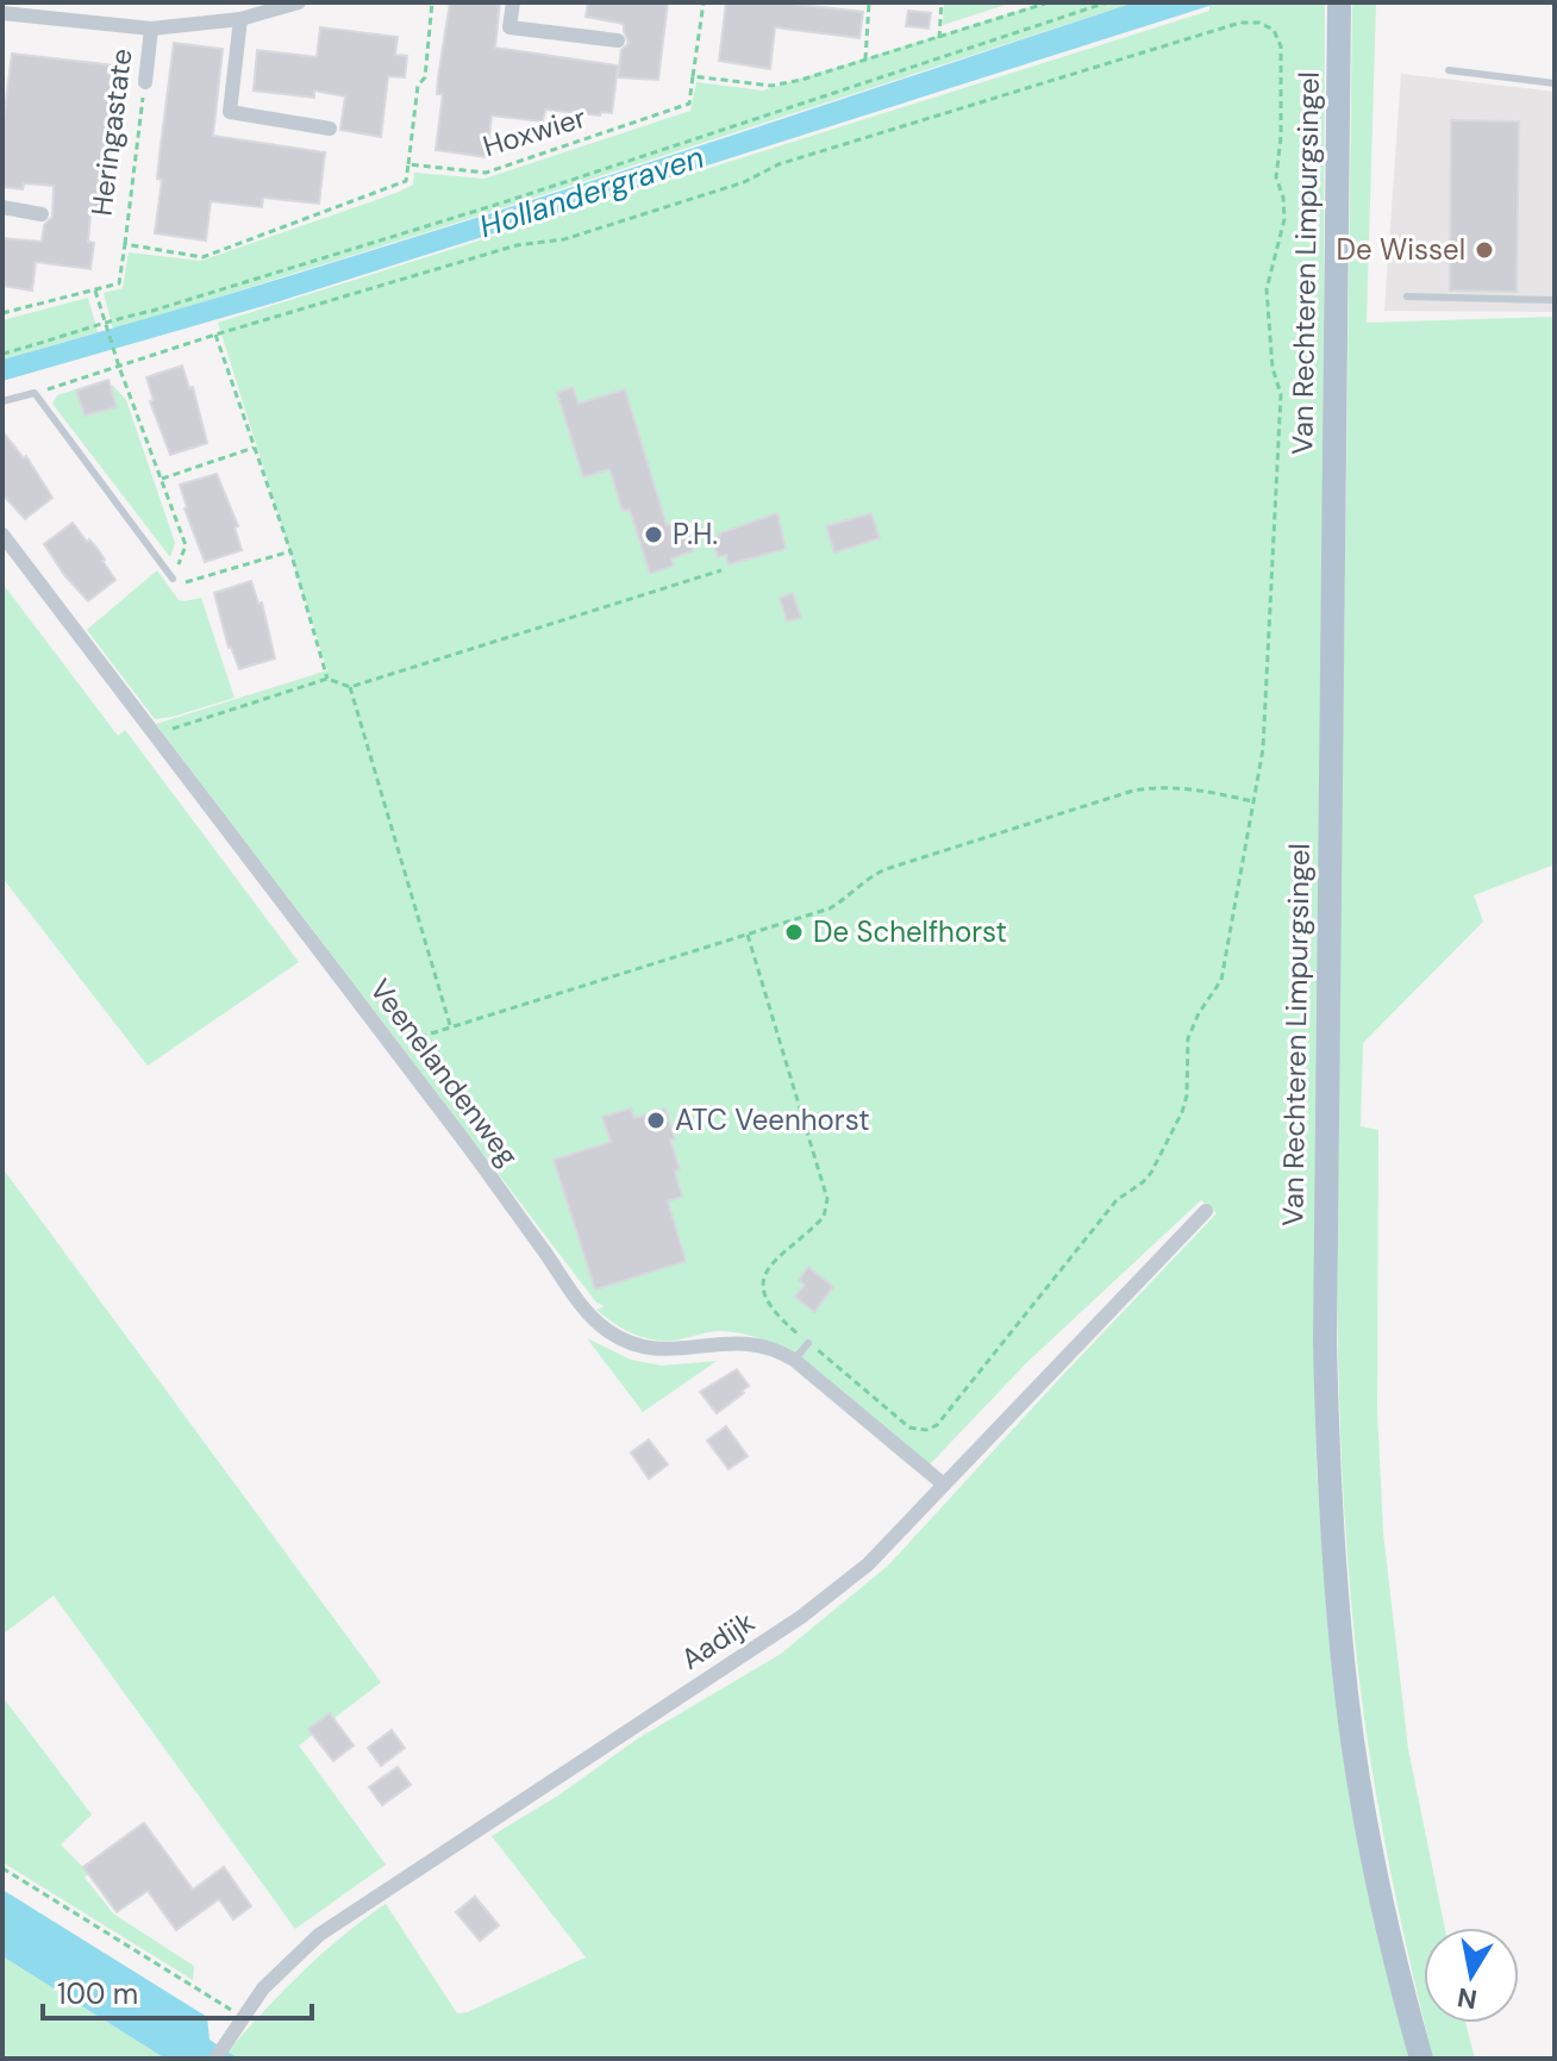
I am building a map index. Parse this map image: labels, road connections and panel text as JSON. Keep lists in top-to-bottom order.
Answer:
{
  "streets": {
    "main road": ["Van Rechteren Limpurgsingel"],
    "street": ["Heringastate", "Veenelandenweg", "Aadijk"],
    "path": ["Hoxwier"]
  },
  "crossings": [
    ["Veenelandenweg", "Aadijk"]
  ],
  "water": ["Hollandergraven"],
  "places": [
    "De Wissel",
    "P.H.",
    "De Schelfhorst",
    "ATC Veenhorst"
  ],
  "scale_bar": "100 m",
  "north": "bottom"
}
